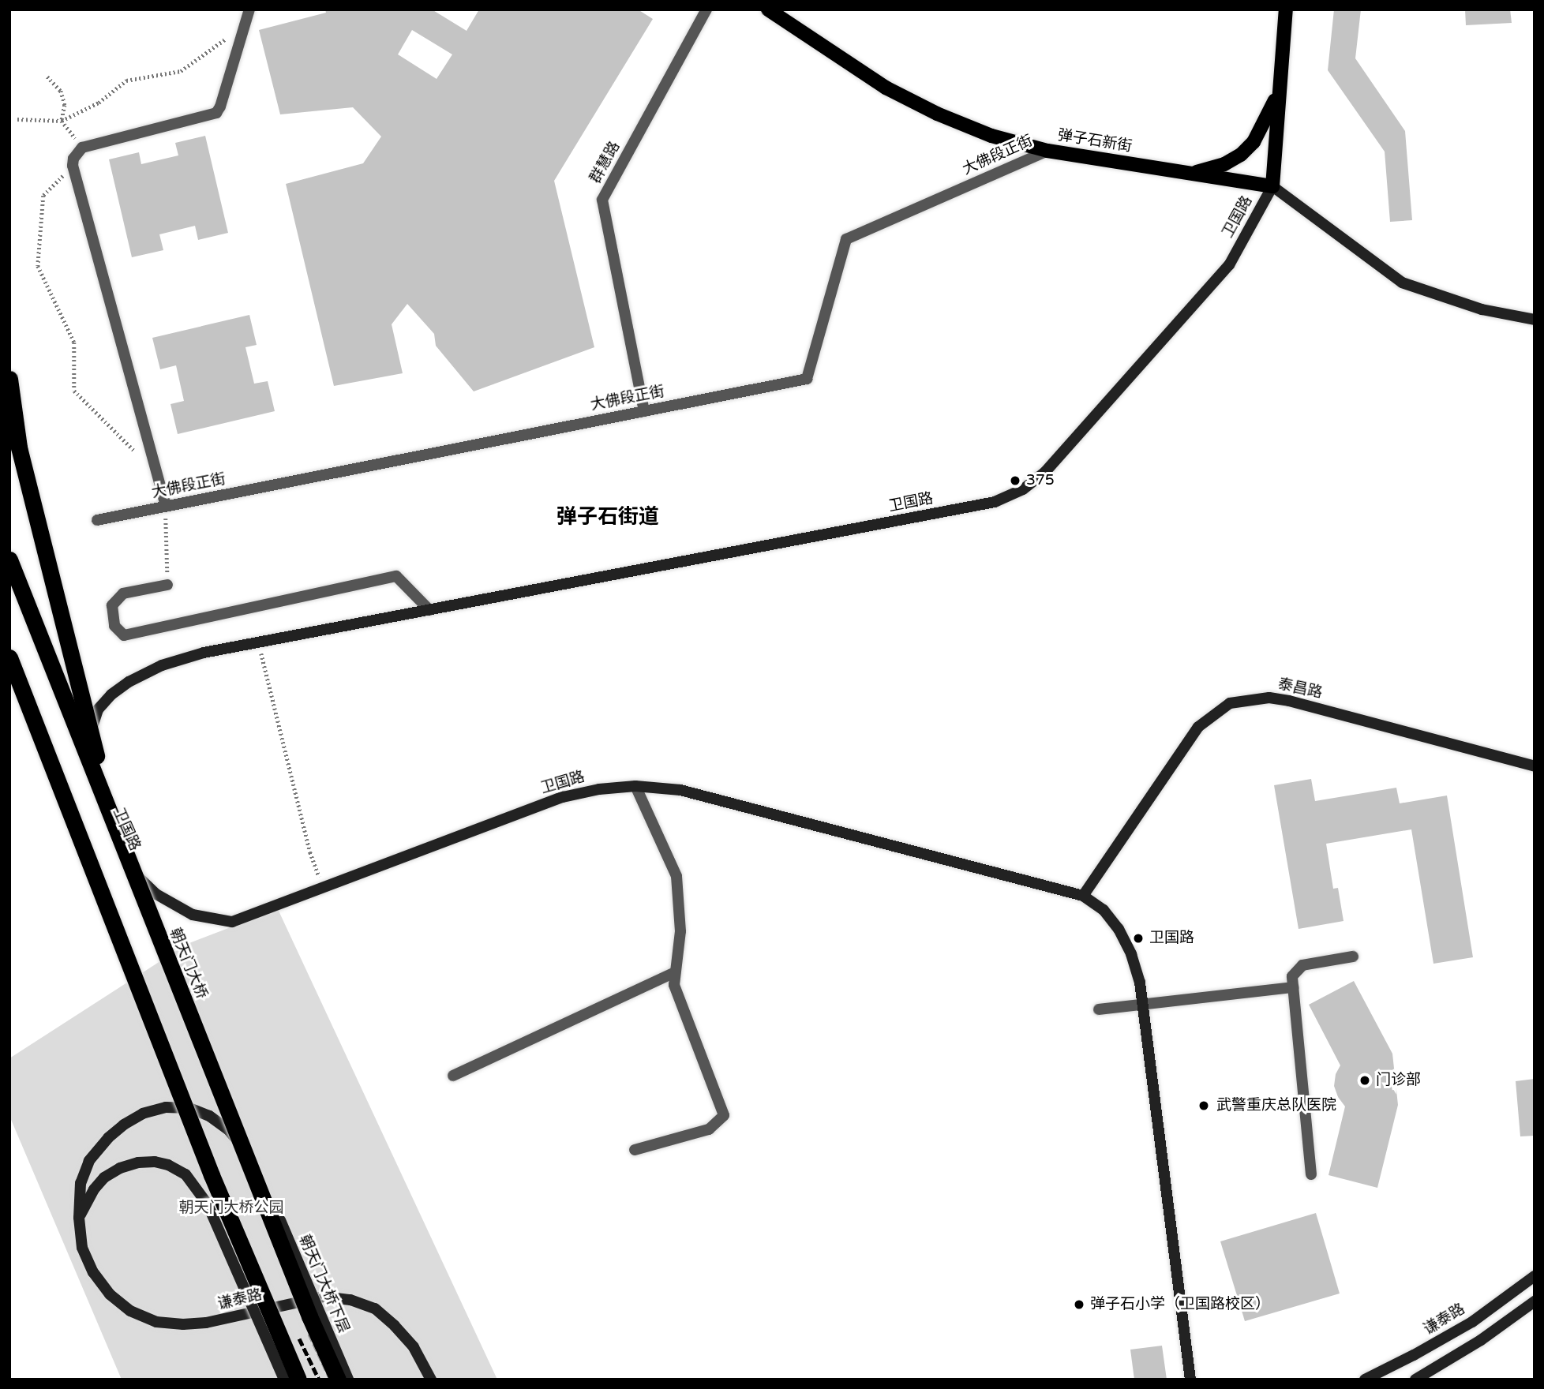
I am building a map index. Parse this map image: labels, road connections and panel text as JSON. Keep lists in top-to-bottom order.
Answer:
{
  "streets": {
    "highway": ["朝天门大桥"],
    "main road": ["弹子石新街"],
    "street": [
      "大佛段正街",
      "群慧路",
      "卫国路",
      "泰昌路",
      "朝天门大桥下层",
      "谦泰路"
    ]
  },
  "crossings": [
    ["弹子石新街", "大佛段正街"],
    ["弹子石新街", "卫国路"],
    ["大佛段正街", "群慧路"],
    ["卫国路", "泰昌路"],
    ["朝天门大桥下层", "谦泰路"]
  ],
  "districts": ["弹子石街道"],
  "parks": ["朝天门大桥公园"],
  "places": [
    "375",
    "卫国路",
    "门诊部",
    "武警重庆总队医院",
    "弹子石小学（卫国路校区）"
  ]
}
